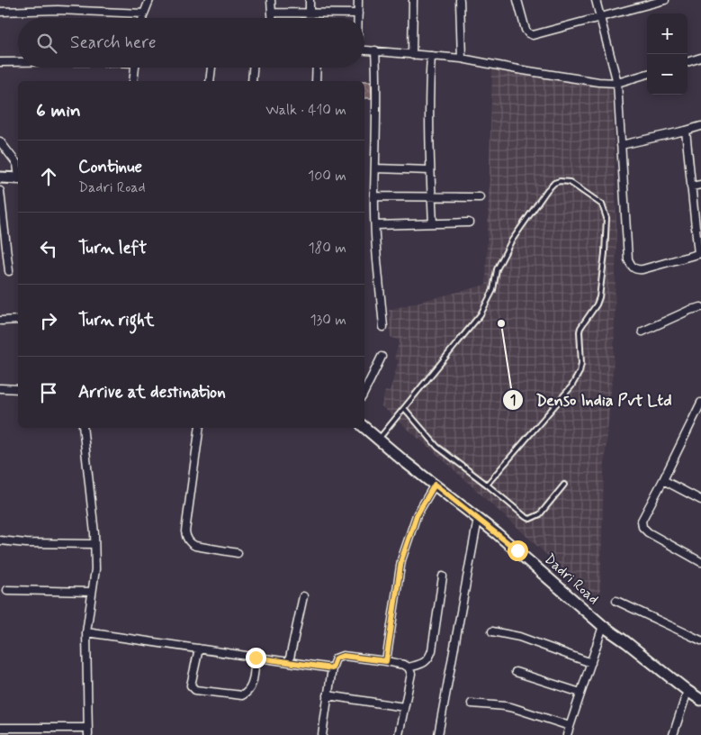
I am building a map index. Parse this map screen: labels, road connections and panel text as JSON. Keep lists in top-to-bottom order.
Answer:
{
  "streets": {
    "main road": ["Dadri Road"]
  },
  "places": ["Denso India Pvt Ltd"],
  "page": {
    "map_buttons": ["+", "−"],
    "search": "Search here",
    "heading": ["6 min", "Walk · 410 m"],
    "list": [
      ["Continue", "Dadri Road", "100 m"],
      ["Turn left", "180 m"],
      ["Turn right", "130 m"],
      "Arrive at destination"
    ]
  }
}
